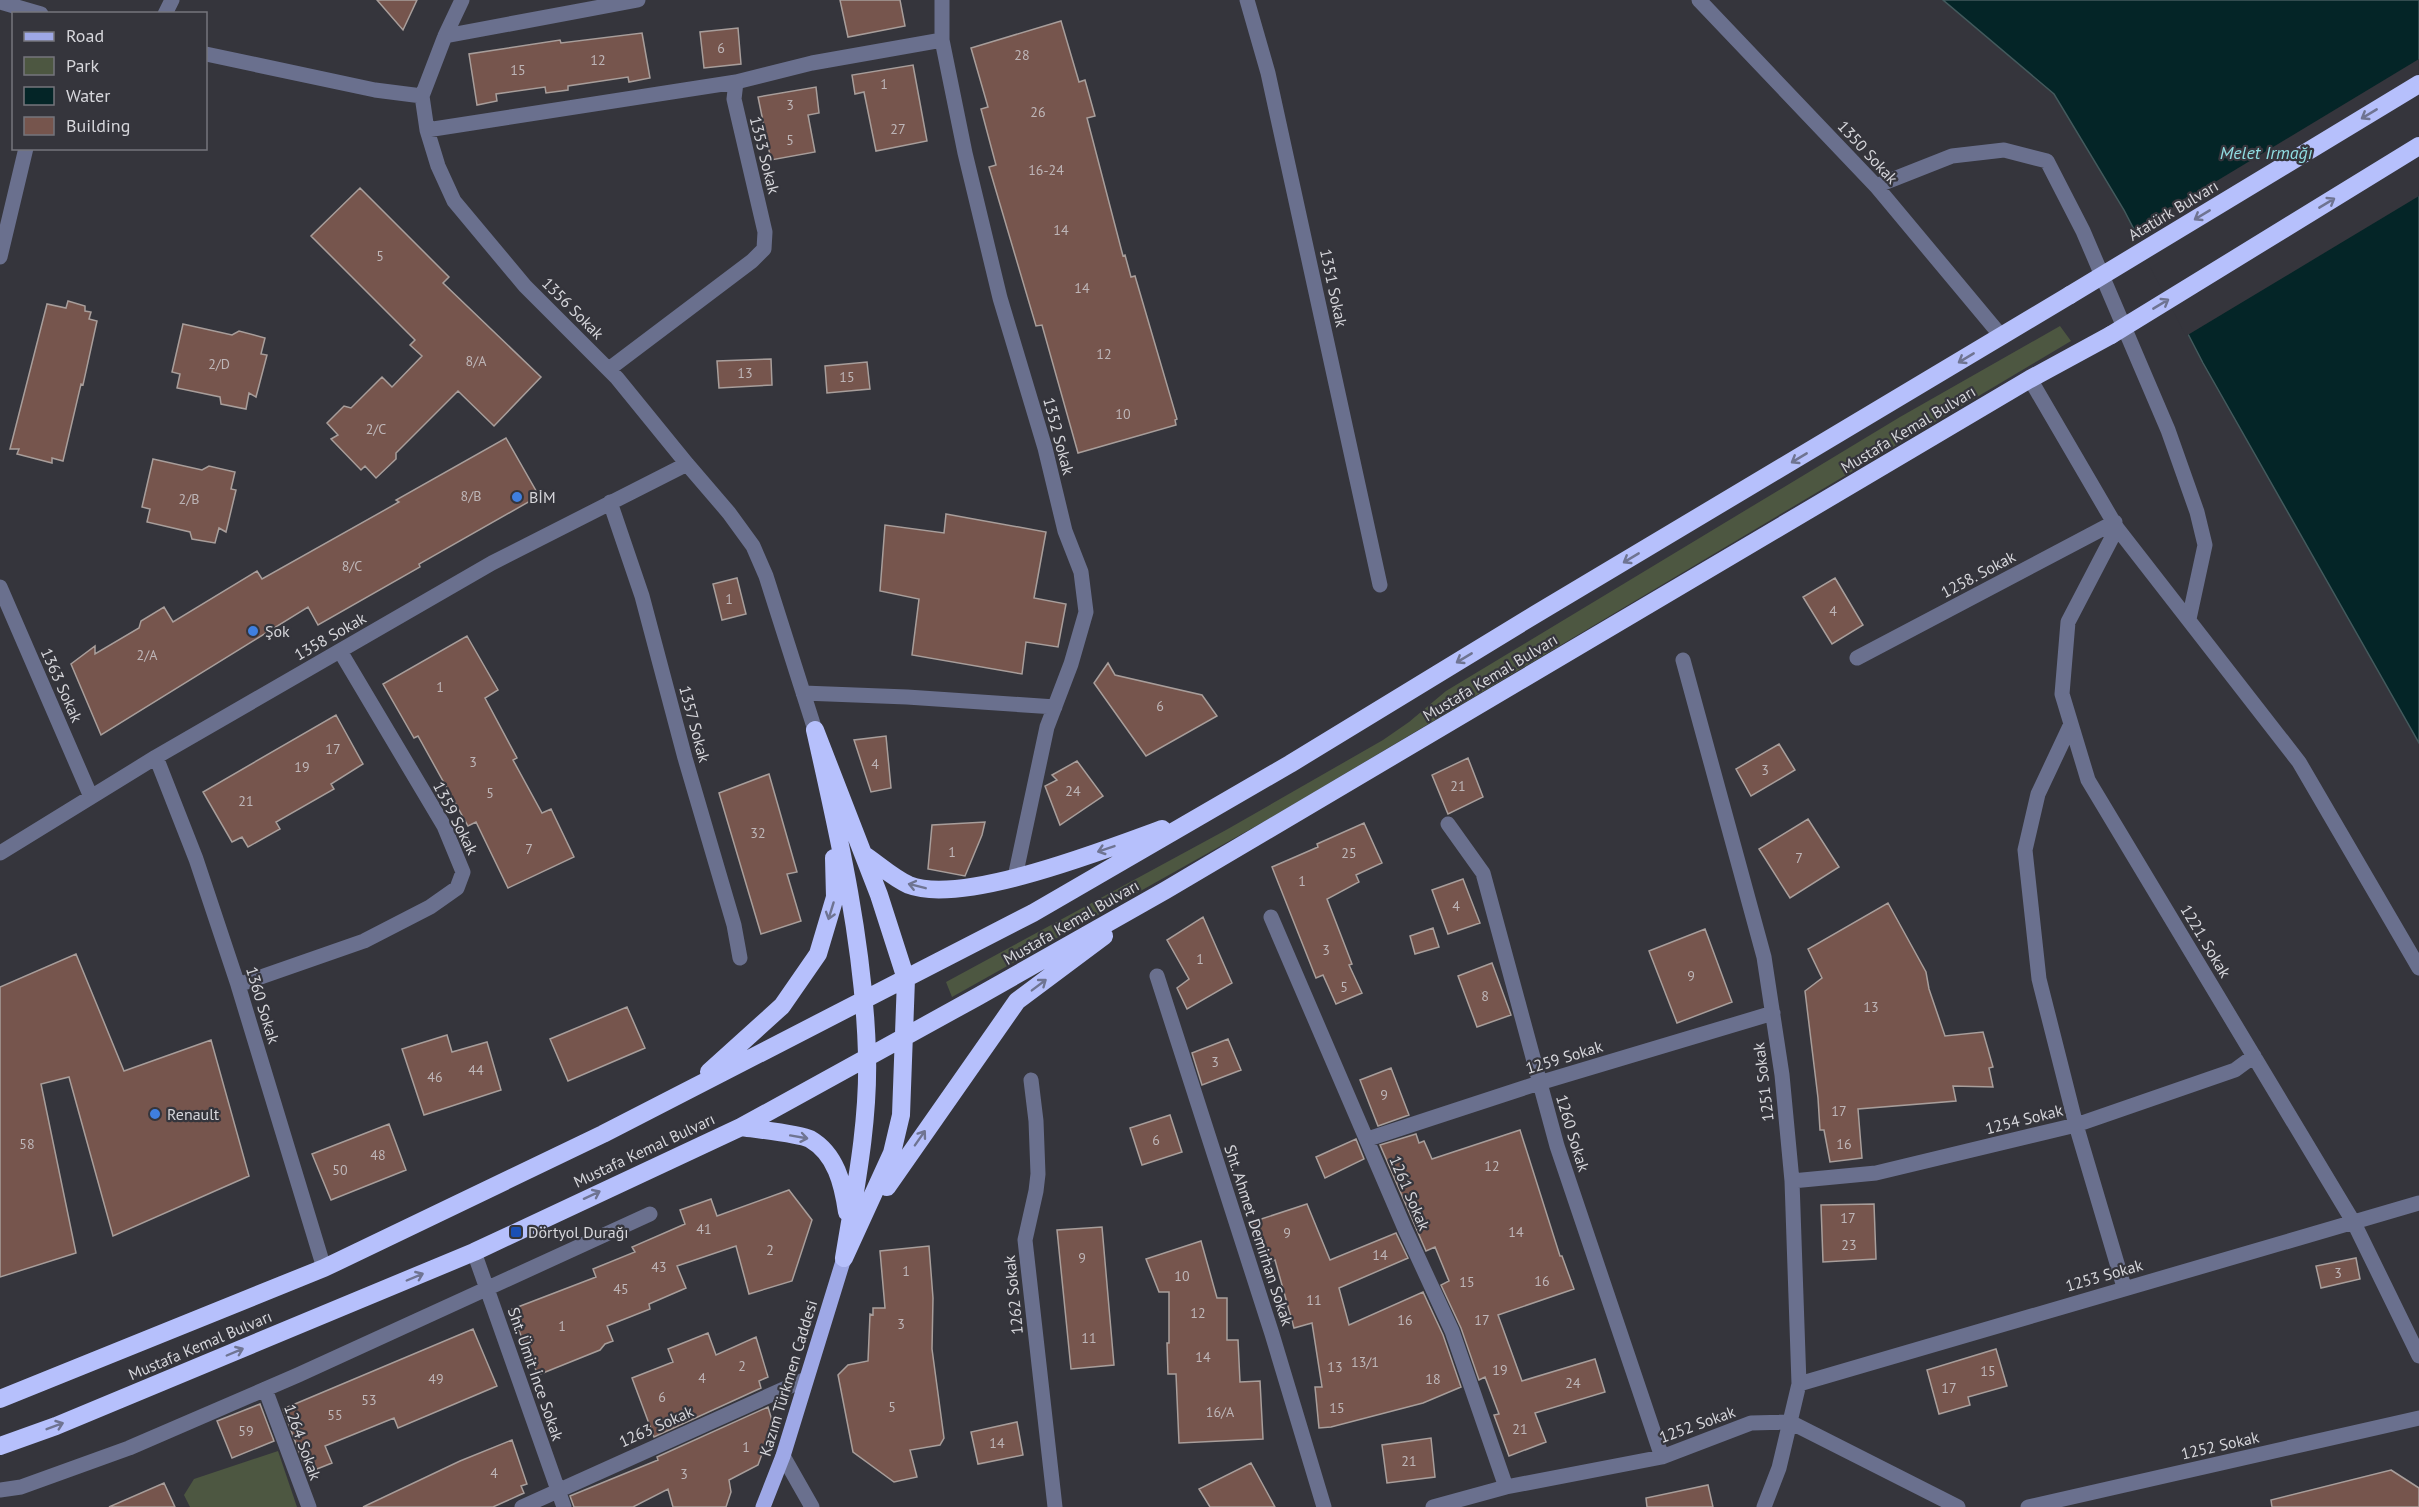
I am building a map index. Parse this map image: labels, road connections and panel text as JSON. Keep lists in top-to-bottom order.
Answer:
{
  "streets": {
    "highway": ["Atatürk Bulvarı", "Mustafa Kemal Bulvarı"],
    "main road": ["Kazım Türkmen Caddesi"],
    "street": [
      "1350 Sokak",
      "1353 Sokak",
      "1351 Sokak",
      "1356 Sokak",
      "1352 Sokak",
      "1258. Sokak",
      "1358 Sokak",
      "1363 Sokak",
      "1357 Sokak",
      "1359 Sokak",
      "1221. Sokak",
      "1360 Sokak",
      "1259 Sokak",
      "1251 Sokak",
      "1254 Sokak",
      "1260 Sokak",
      "1261 Sokak",
      "Sht. Ahmet Demirhan Sokak",
      "1253 Sokak",
      "1262 Sokak",
      "Sht. Ümit İnce Sokak",
      "1252 Sokak",
      "1263 Sokak",
      "1264 Sokak"
    ]
  },
  "crossings": [
    ["1350 Sokak", "Mustafa Kemal Bulvarı"],
    ["1353 Sokak", "1356 Sokak"],
    ["Atatürk Bulvarı", "Mustafa Kemal Bulvarı"],
    ["1356 Sokak", "1358 Sokak"],
    ["Mustafa Kemal Bulvarı", "1360 Sokak"],
    ["Mustafa Kemal Bulvarı", "Sht. Ümit İnce Sokak"],
    ["1258. Sokak", "1221. Sokak"],
    ["1358 Sokak", "1363 Sokak"],
    ["1358 Sokak", "1357 Sokak"],
    ["1358 Sokak", "1359 Sokak"],
    ["1358 Sokak", "1360 Sokak"],
    ["1359 Sokak", "1360 Sokak"],
    ["1221. Sokak", "1254 Sokak"],
    ["1221. Sokak", "1253 Sokak"],
    ["1259 Sokak", "1251 Sokak"],
    ["1259 Sokak", "1260 Sokak"],
    ["1259 Sokak", "1261 Sokak"],
    ["1251 Sokak", "1254 Sokak"],
    ["1251 Sokak", "1253 Sokak"],
    ["1251 Sokak", "1252 Sokak"],
    ["1260 Sokak", "1252 Sokak"],
    ["1261 Sokak", "1252 Sokak"],
    ["Sht. Ümit İnce Sokak", "1263 Sokak"],
    ["Kazım Türkmen Caddesi", "1263 Sokak"]
  ],
  "one_way": ["Atatürk Bulvarı"],
  "water": ["Melet Irmağı"],
  "places": {
    "other": ["BİM", "Şok", "Renault"],
    "transit": ["Dörtyol Durağı"]
  },
  "house_numbers": [
    "6",
    "28",
    "12",
    "15",
    "1",
    "3",
    "26",
    "27",
    "5",
    "16-24",
    "14",
    "5",
    "14",
    "12",
    "8/A",
    "2/D",
    "13",
    "15",
    "10",
    "2/C",
    "8/B",
    "2/B",
    "8/C",
    "1",
    "4",
    "2/A",
    "1",
    "6",
    "17",
    "3",
    "4",
    "19",
    "3",
    "21",
    "24",
    "5",
    "21",
    "32",
    "7",
    "1",
    "25",
    "7",
    "1",
    "4",
    "3",
    "1",
    "9",
    "5",
    "8",
    "13",
    "3",
    "44",
    "46",
    "9",
    "17",
    "6",
    "58",
    "16",
    "48",
    "12",
    "50",
    "17",
    "41",
    "14",
    "9",
    "23",
    "2",
    "14",
    "9",
    "43",
    "1",
    "3",
    "10",
    "16",
    "15",
    "45",
    "11",
    "12",
    "16",
    "17",
    "3",
    "1",
    "11",
    "14",
    "13/1",
    "2",
    "13",
    "19",
    "15",
    "4",
    "49",
    "18",
    "24",
    "17",
    "6",
    "53",
    "5",
    "15",
    "16/A",
    "55",
    "21",
    "59",
    "14",
    "1",
    "21",
    "4",
    "3"
  ],
  "legend": [
    "Road",
    "Park",
    "Water",
    "Building"
  ]
}
